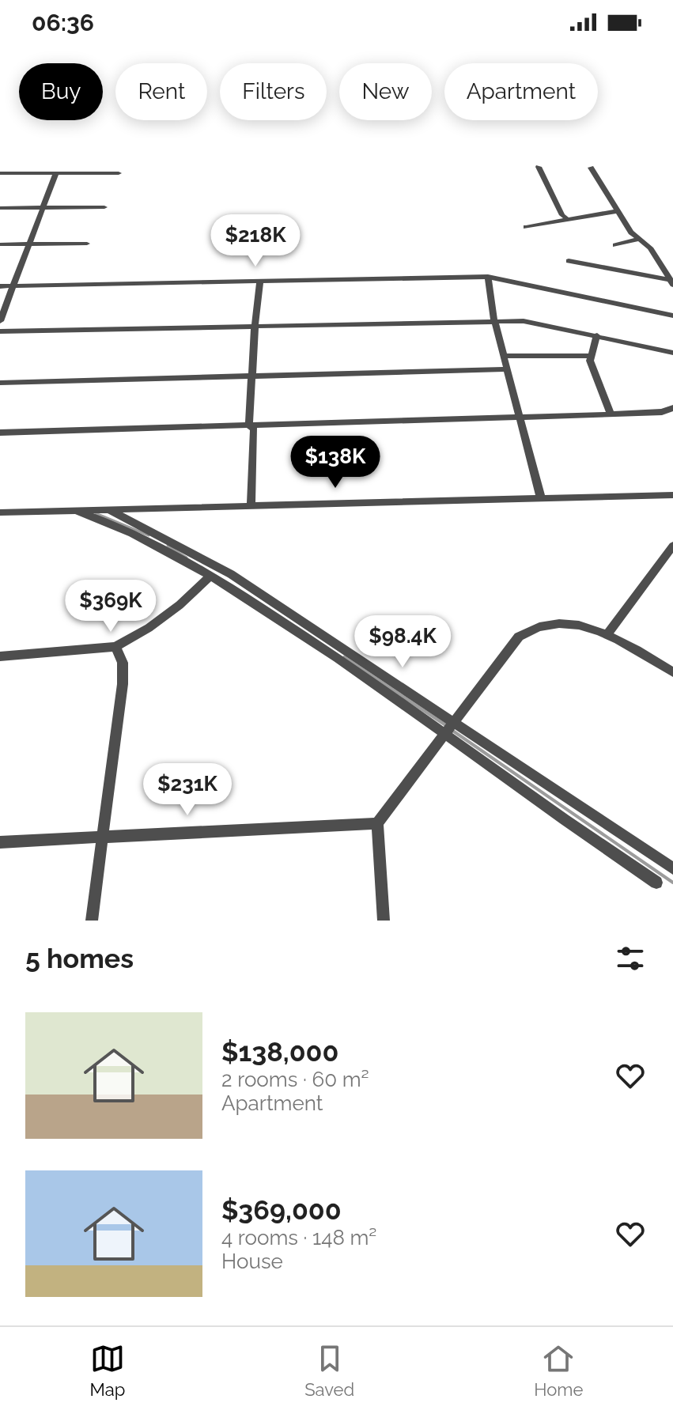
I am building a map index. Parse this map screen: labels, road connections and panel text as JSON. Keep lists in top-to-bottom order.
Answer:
{
  "page": {
    "status": "06:36",
    "chip": [
      "Buy",
      "Rent",
      "Filters",
      "New",
      "Apartment"
    ],
    "price": [
      "$218K",
      "$138K",
      "$369K",
      "$98.4K",
      "$231K"
    ],
    "heading": "5 homes",
    "list": [
      {
        "name": "$138,000",
        "note": "2 rooms · 60 m² · Apartment"
      },
      {
        "name": "$369,000",
        "note": "4 rooms · 148 m² · House"
      }
    ],
    "tabs": ["Map", "Saved", "Home"]
  }
}
